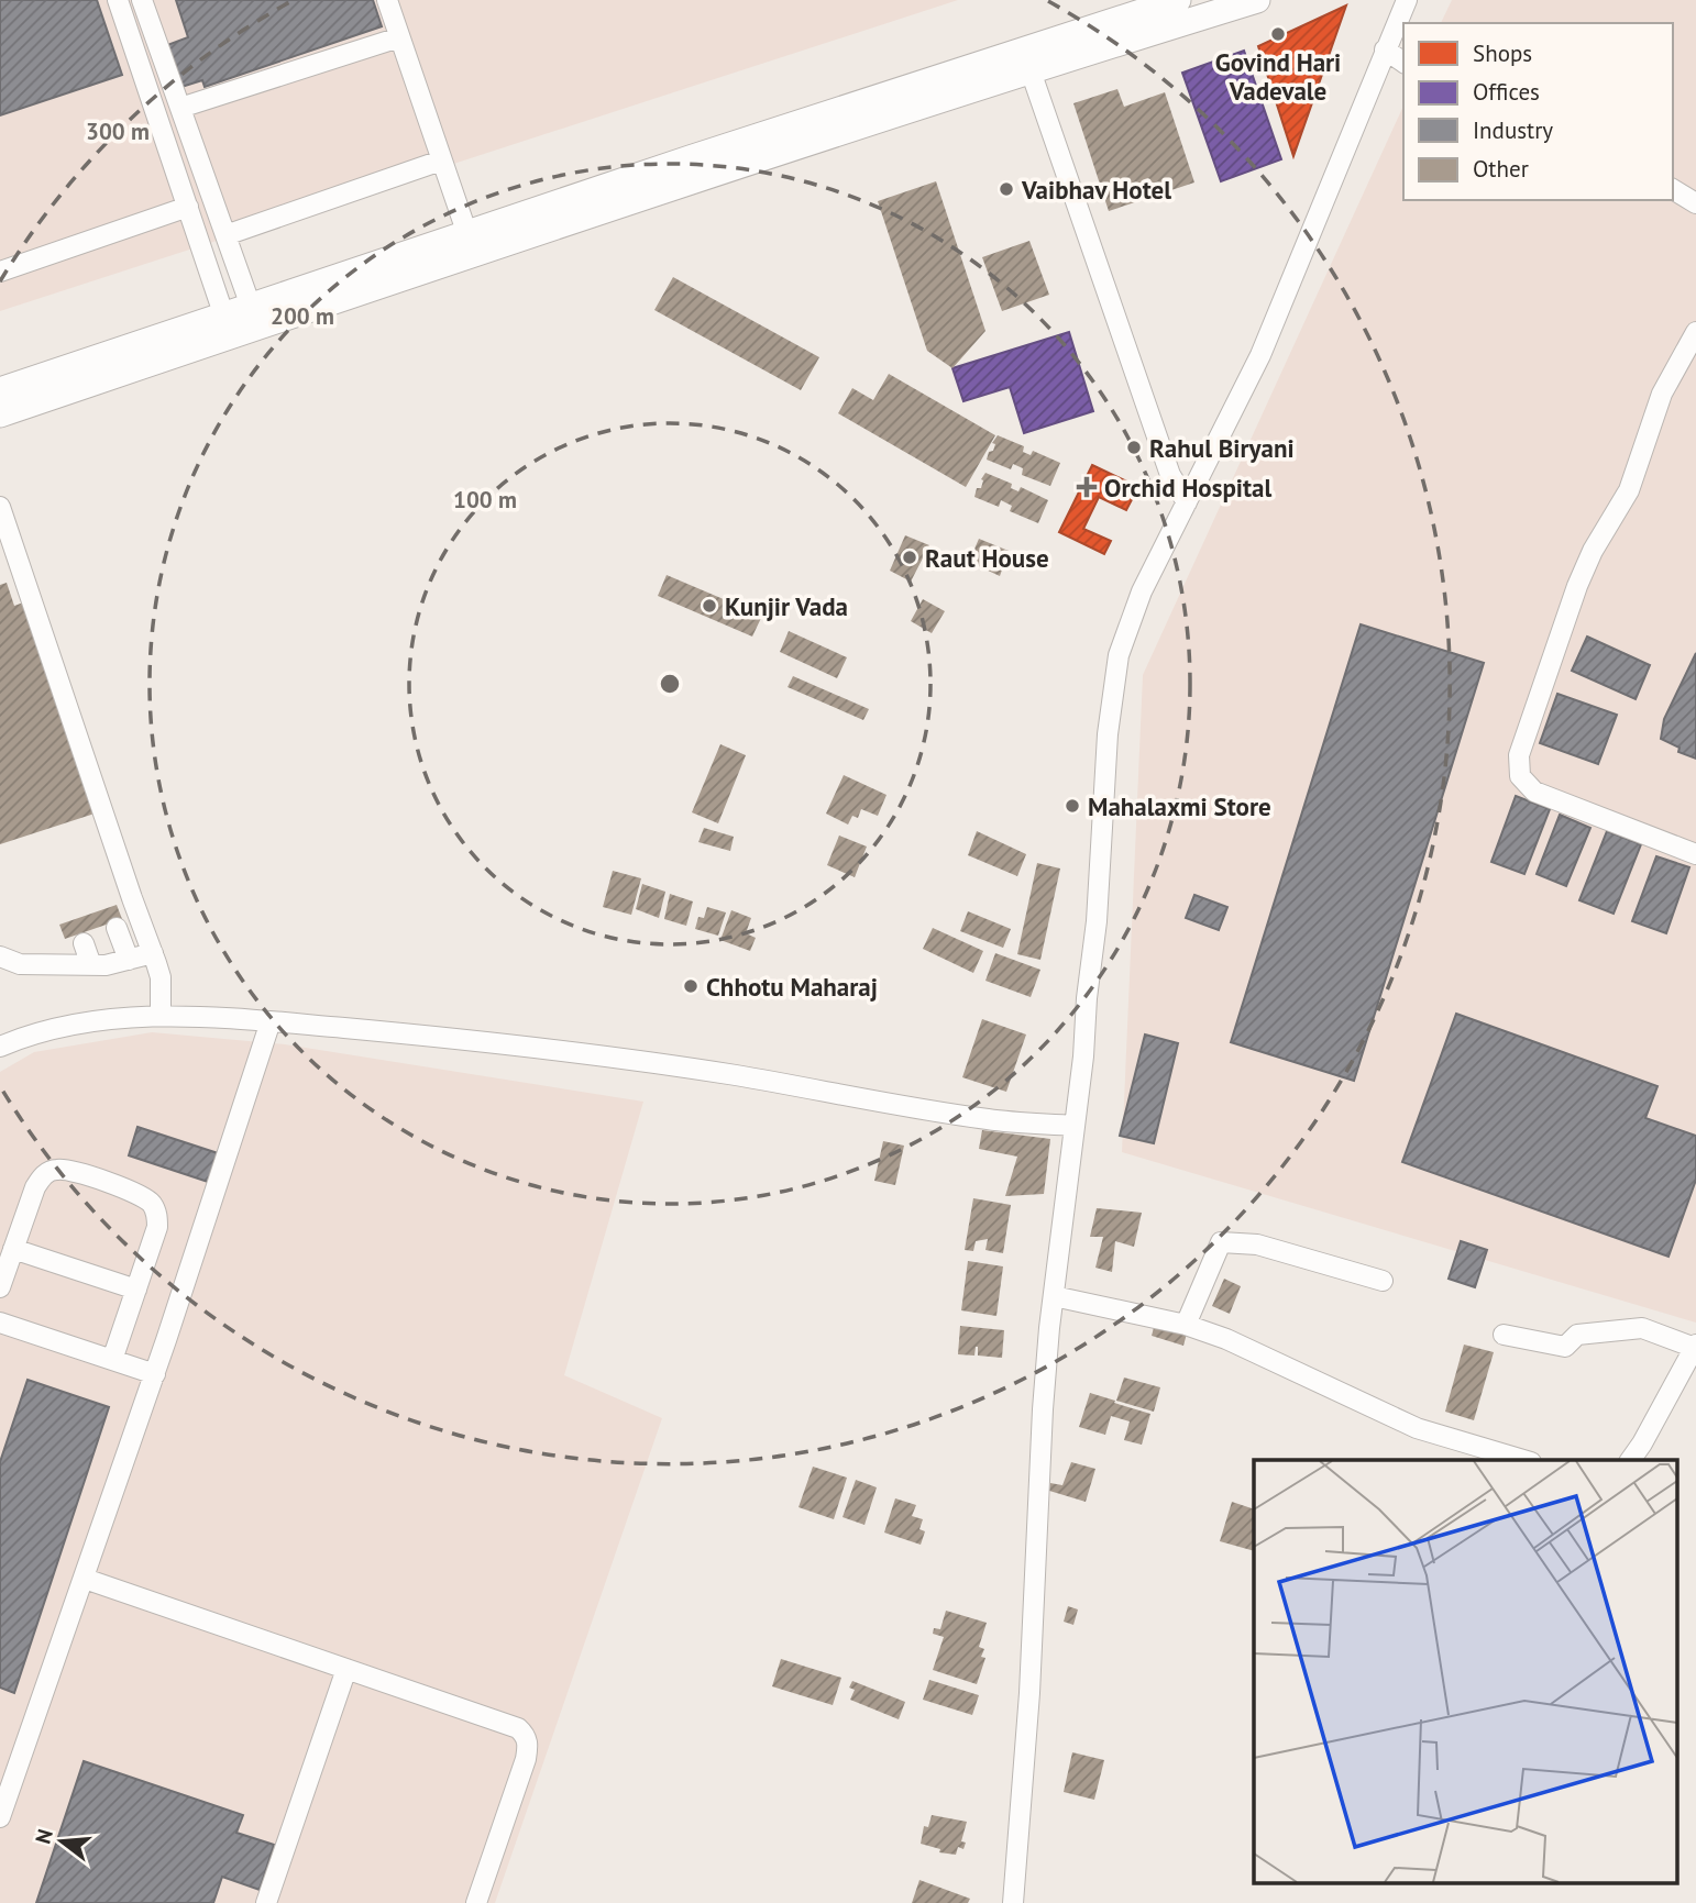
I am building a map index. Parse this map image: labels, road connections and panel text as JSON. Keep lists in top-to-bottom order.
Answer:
{
  "places": {
    "other": [
      "Govind Hari Vadevale",
      "Vaibhav Hotel",
      "Rahul Biryani",
      "Raut House",
      "Kunjir Vada",
      "Mahalaxmi Store",
      "Chhotu Maharaj"
    ],
    "health": ["Orchid Hospital"]
  },
  "legend": [
    "Shops",
    "Offices",
    "Industry",
    "Other"
  ],
  "north": "left",
  "rings": ["300 m", "200 m", "100 m"]
}
